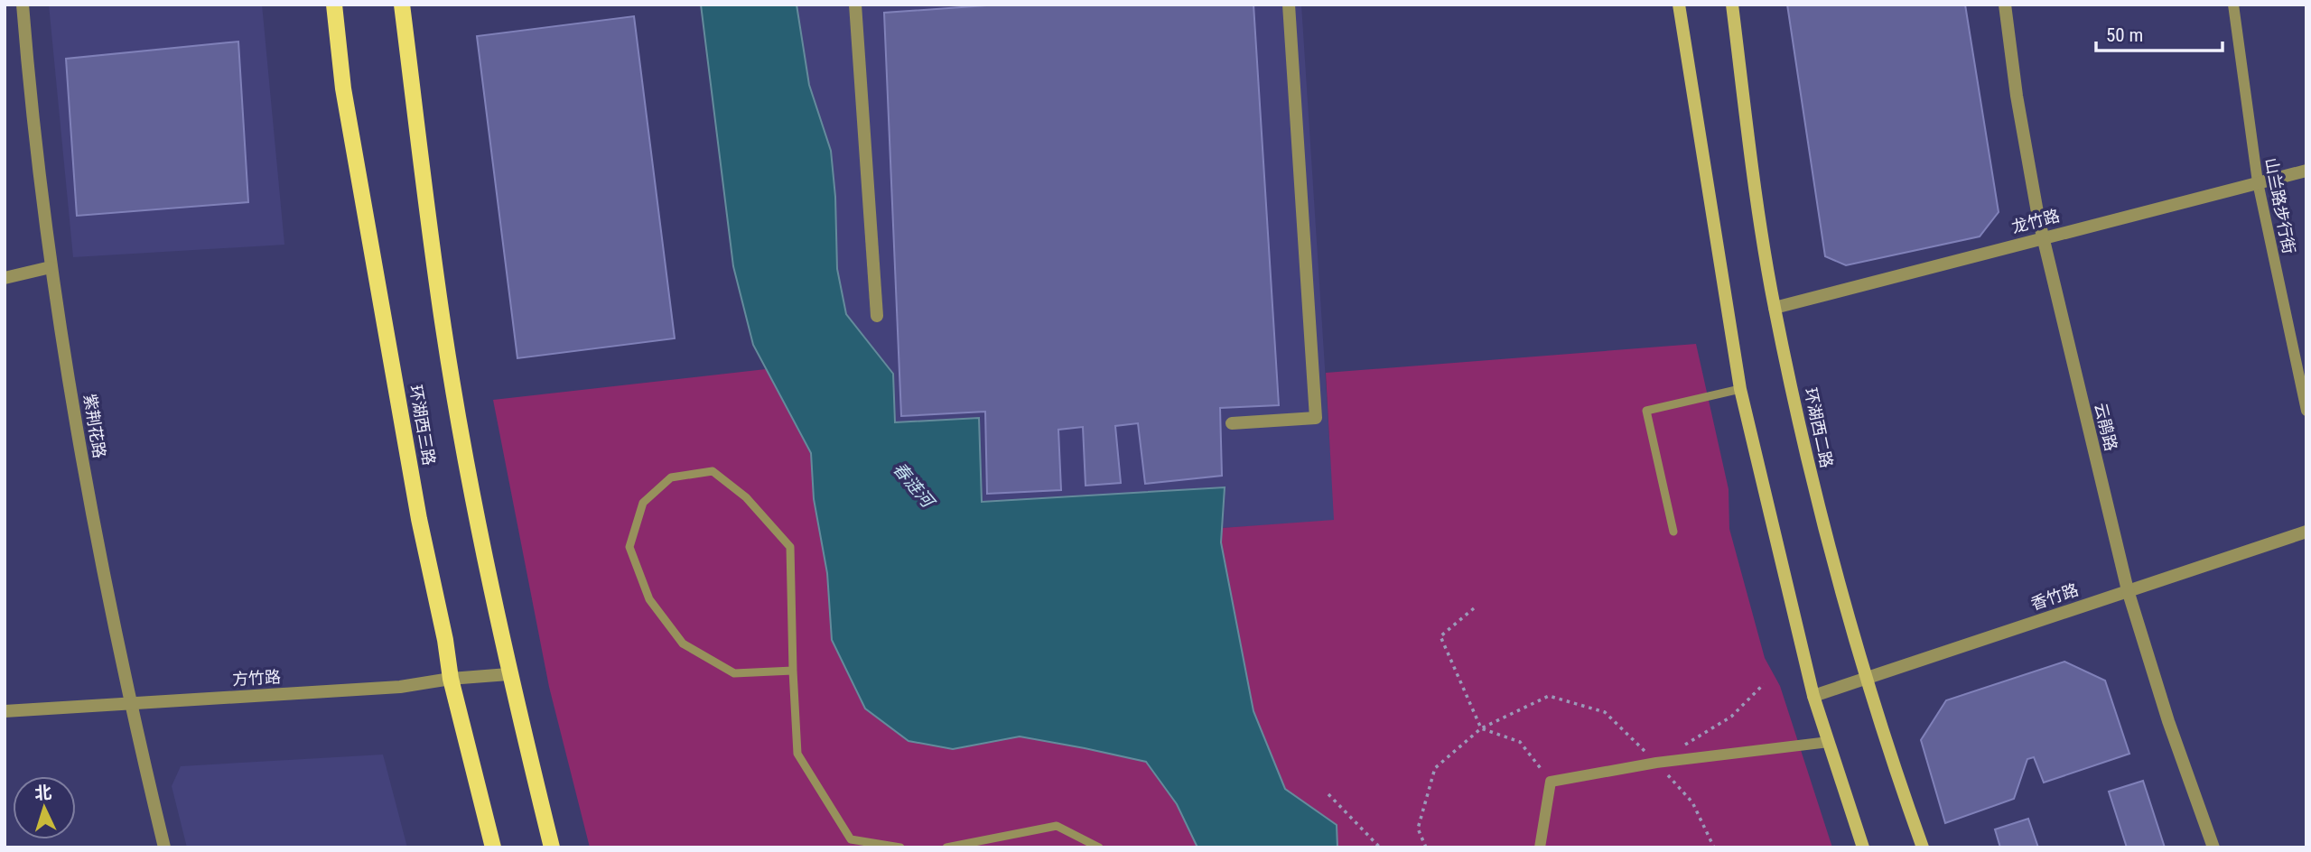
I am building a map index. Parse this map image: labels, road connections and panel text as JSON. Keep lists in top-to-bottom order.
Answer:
{
  "streets": {
    "main road": ["环湖西三路", "环湖西二路"],
    "street": [
      "山兰路步行街",
      "龙竹路",
      "紫荆花路",
      "云鹃路",
      "香竹路",
      "方竹路"
    ]
  },
  "crossings": [
    ["山兰路步行街", "龙竹路"],
    ["龙竹路", "云鹃路"],
    ["龙竹路", "环湖西二路"],
    ["环湖西三路", "方竹路"],
    ["紫荆花路", "方竹路"],
    ["云鹃路", "香竹路"],
    ["环湖西二路", "香竹路"]
  ],
  "water": ["春涟河"],
  "scale_bar": "50 m",
  "north": "top"
}
